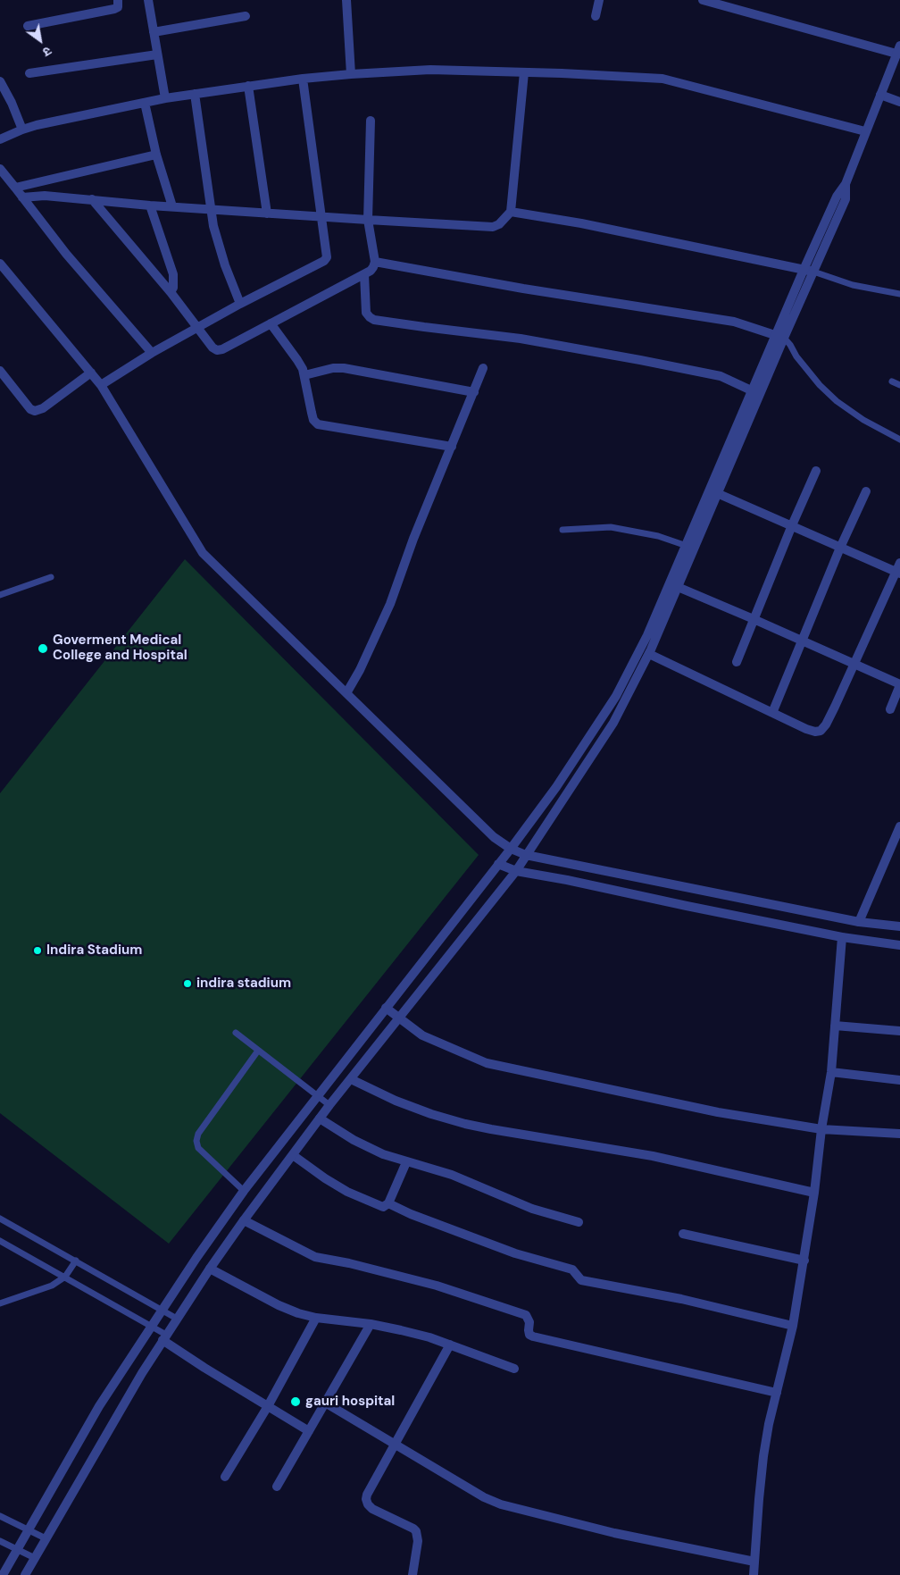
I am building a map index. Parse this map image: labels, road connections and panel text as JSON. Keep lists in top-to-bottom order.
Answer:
{
  "places": [
    "Goverment Medical College and Hospital",
    "Indira Stadium",
    "indira stadium",
    "gauri hospital"
  ],
  "north": "bottom right"
}
